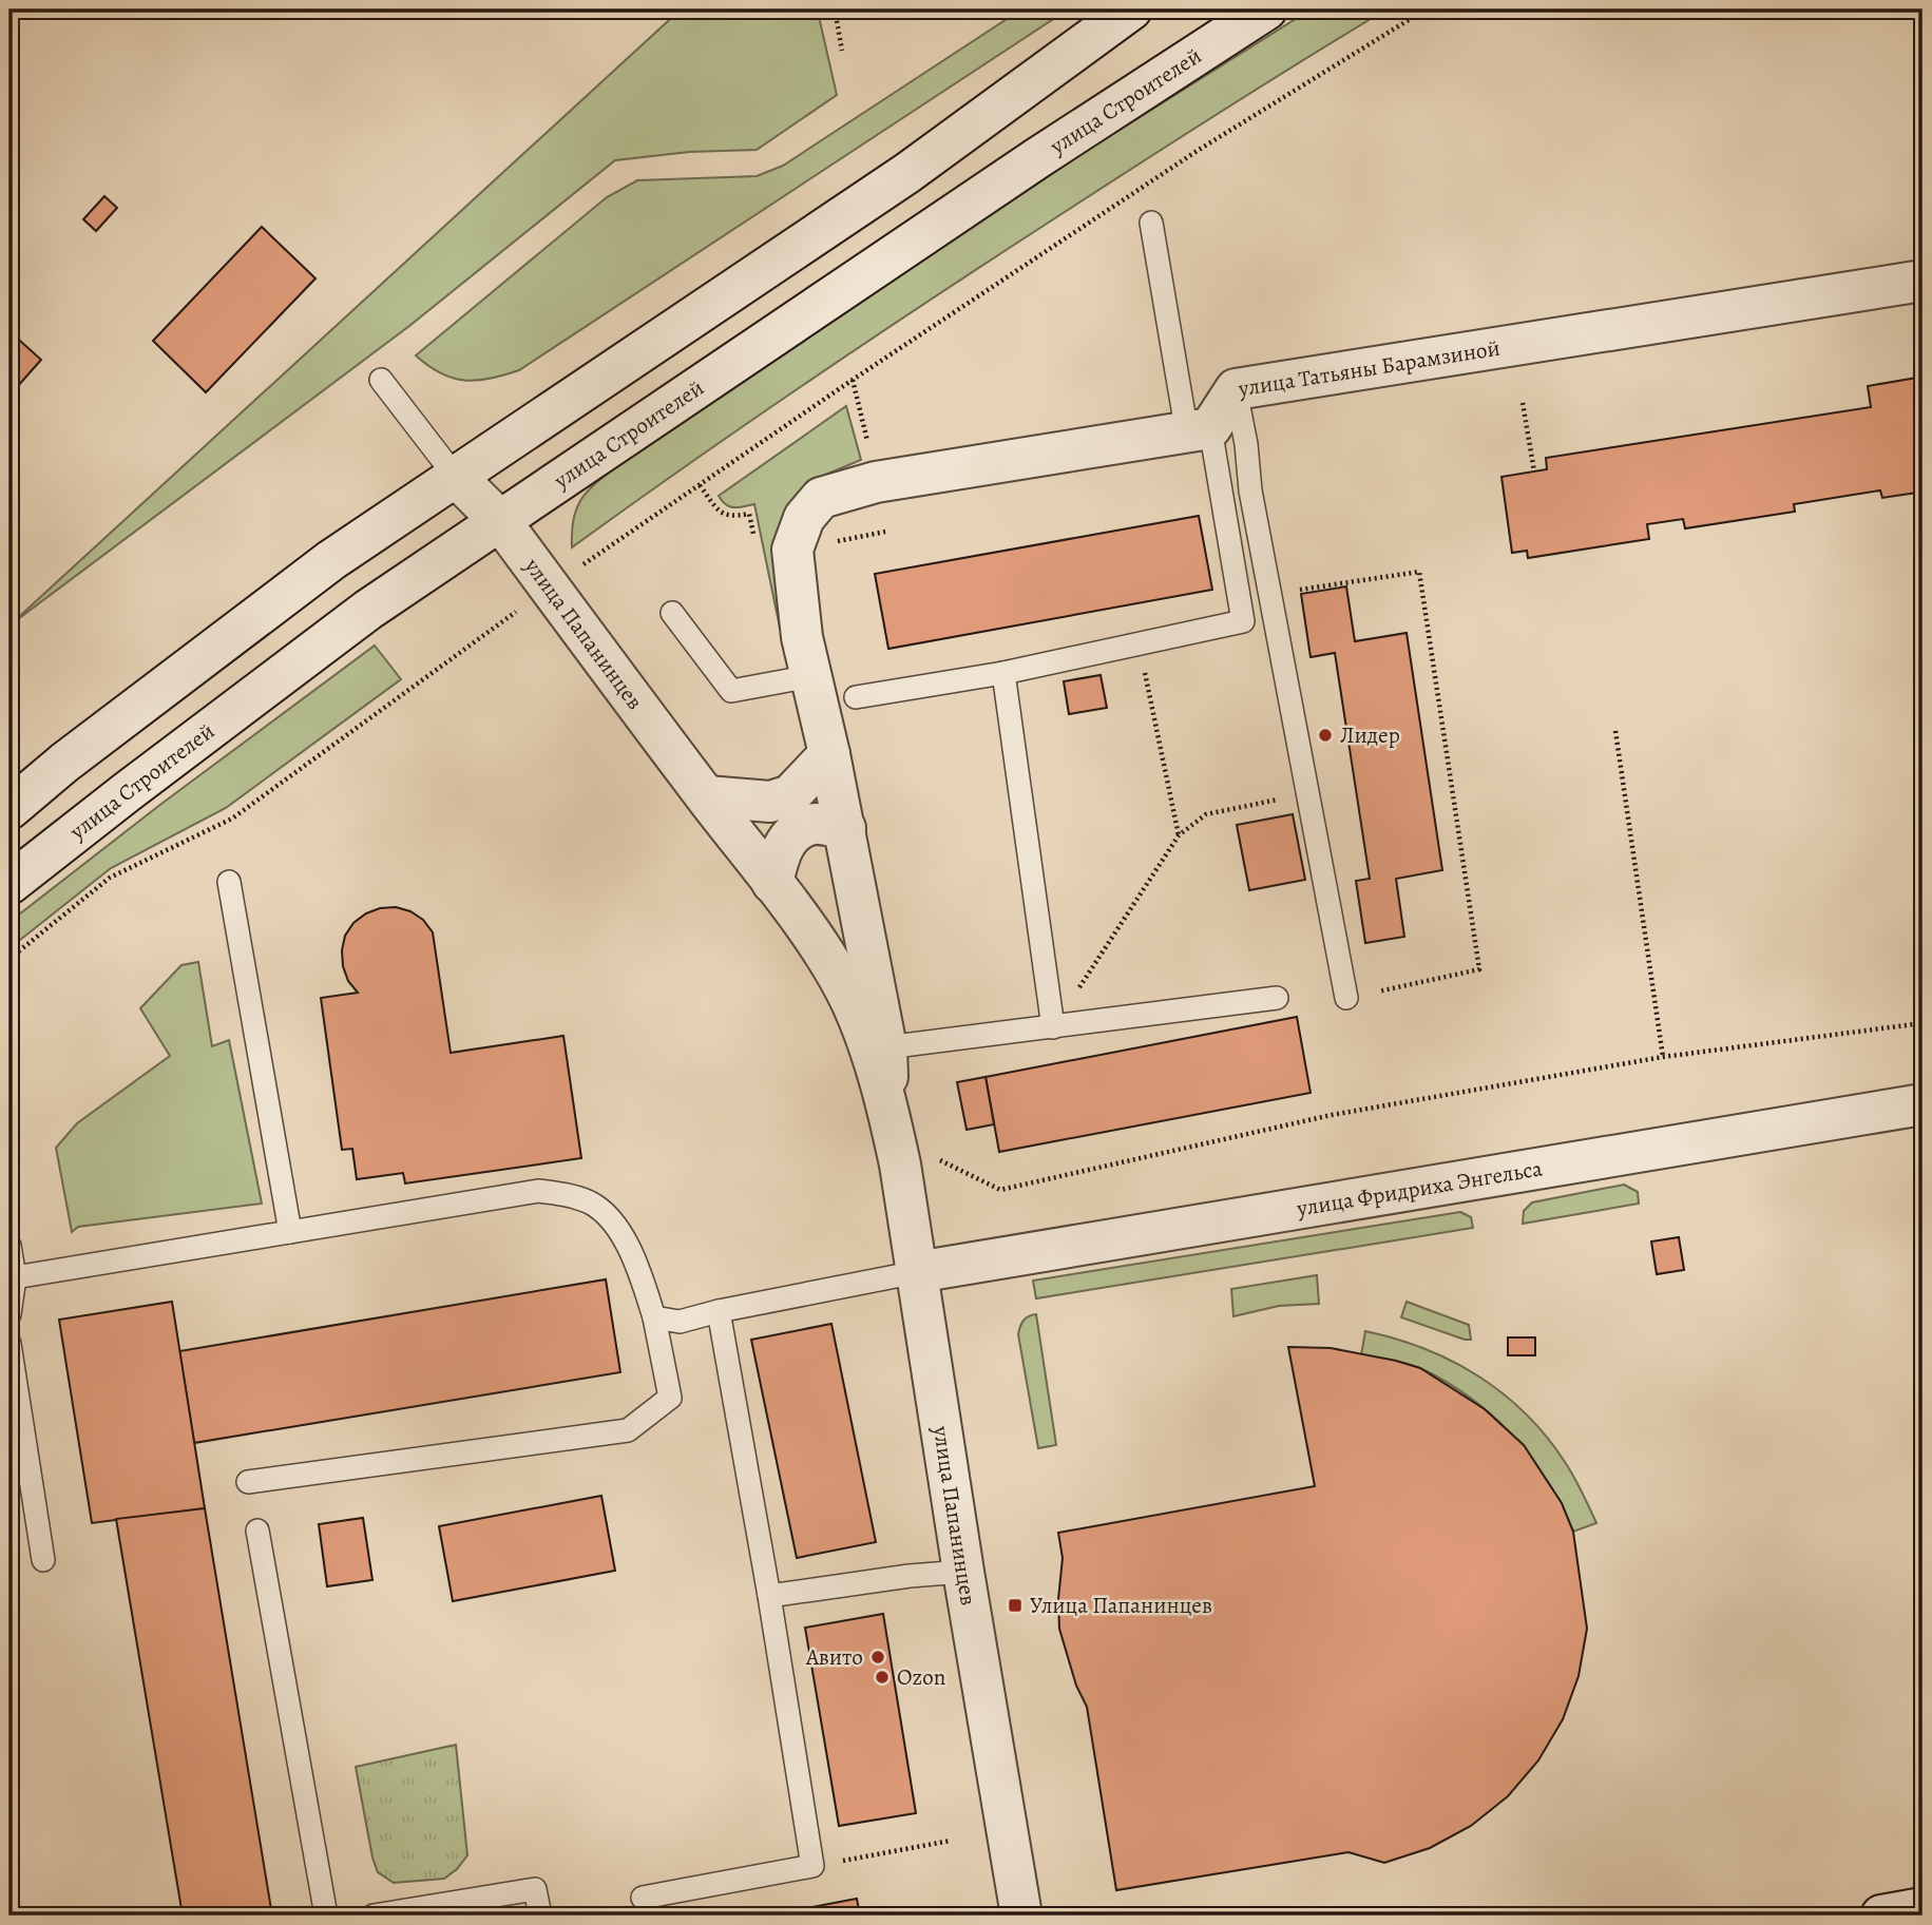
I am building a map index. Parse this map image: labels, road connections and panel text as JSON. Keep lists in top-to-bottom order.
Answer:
{
  "streets": {
    "street": [
      "улица Строителей",
      "улица Татьяны Барамзиной",
      "улица Папанинцев",
      "улица Фридриха Энгельса"
    ]
  },
  "crossings": [
    ["улица Строителей", "улица Папанинцев"],
    ["улица Татьяны Барамзиной", "улица Папанинцев"],
    ["улица Папанинцев", "улица Фридриха Энгельса"]
  ],
  "places": {
    "other": ["Лидер", "Авито", "Ozon"],
    "transit": ["Улица Папанинцев"]
  }
}
